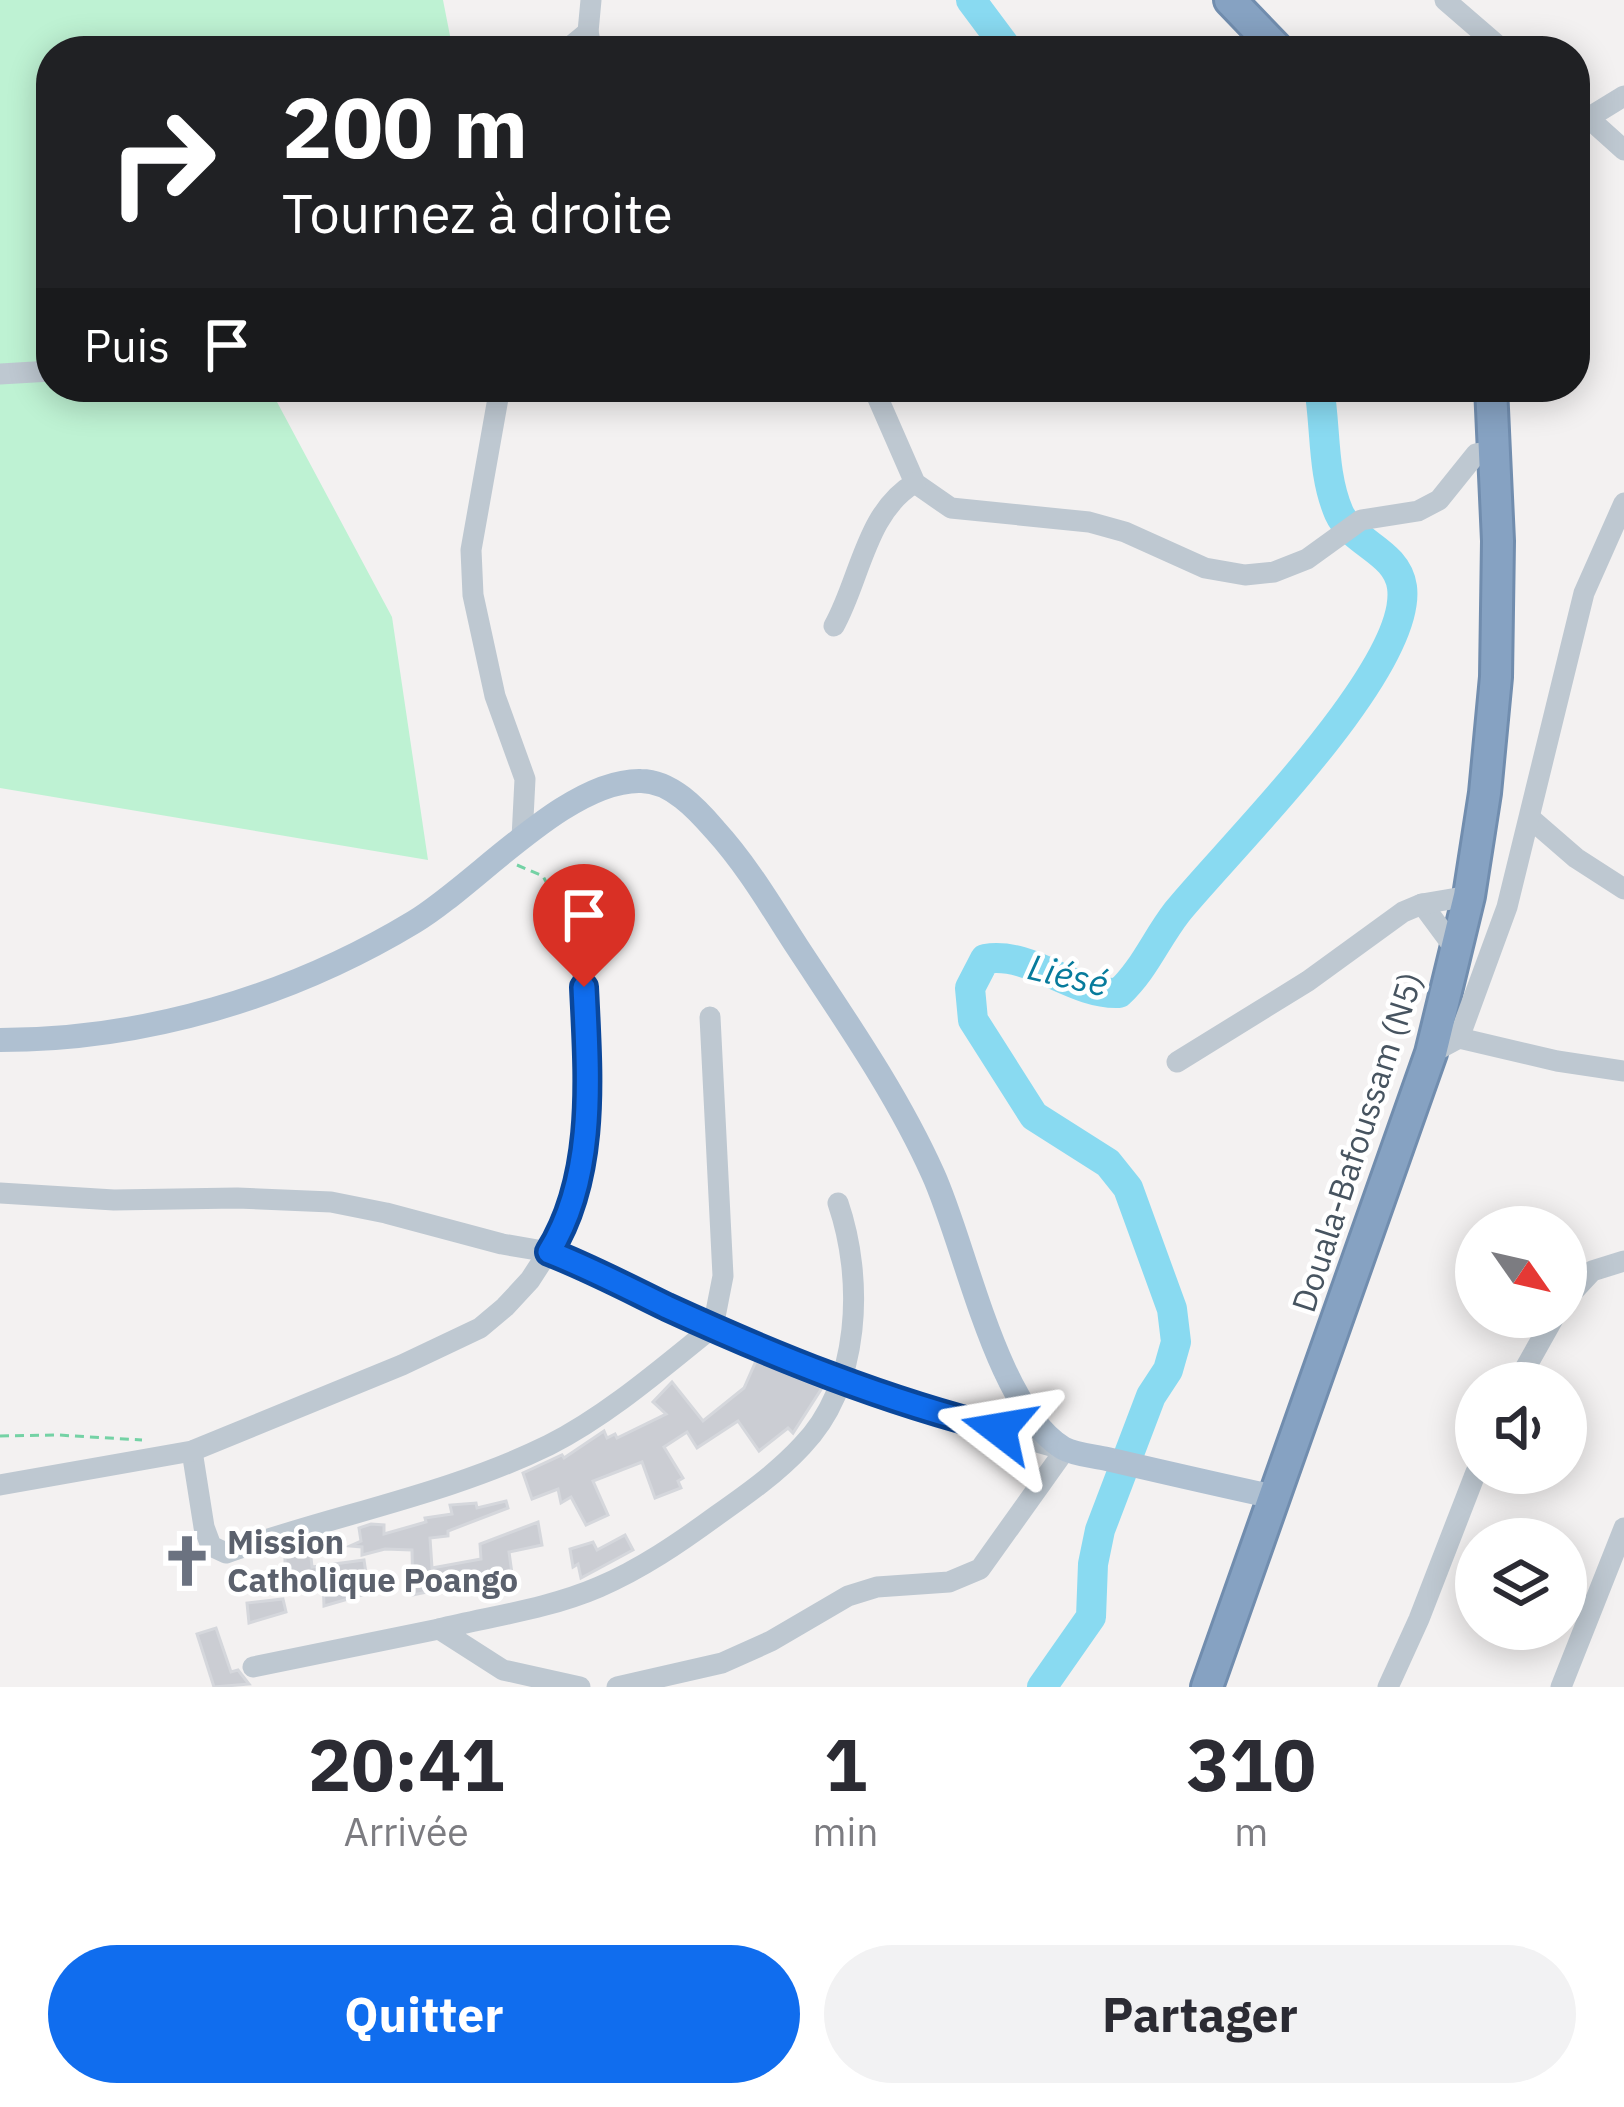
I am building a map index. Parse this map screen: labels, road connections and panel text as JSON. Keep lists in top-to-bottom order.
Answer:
{
  "streets": {
    "highway": ["Douala-Bafoussam (N5)"]
  },
  "water": ["Liésé"],
  "places": {
    "church": ["Mission Catholique Poango"]
  },
  "north": "bottom right",
  "page": {
    "turn": ["200 m", "Tournez à droite"],
    "then": "Puis",
    "eta": [
      "20:41",
      "Arrivée",
      "1",
      "min",
      "310",
      "m"
    ],
    "buttons": ["Quitter", "Partager"]
  }
}
